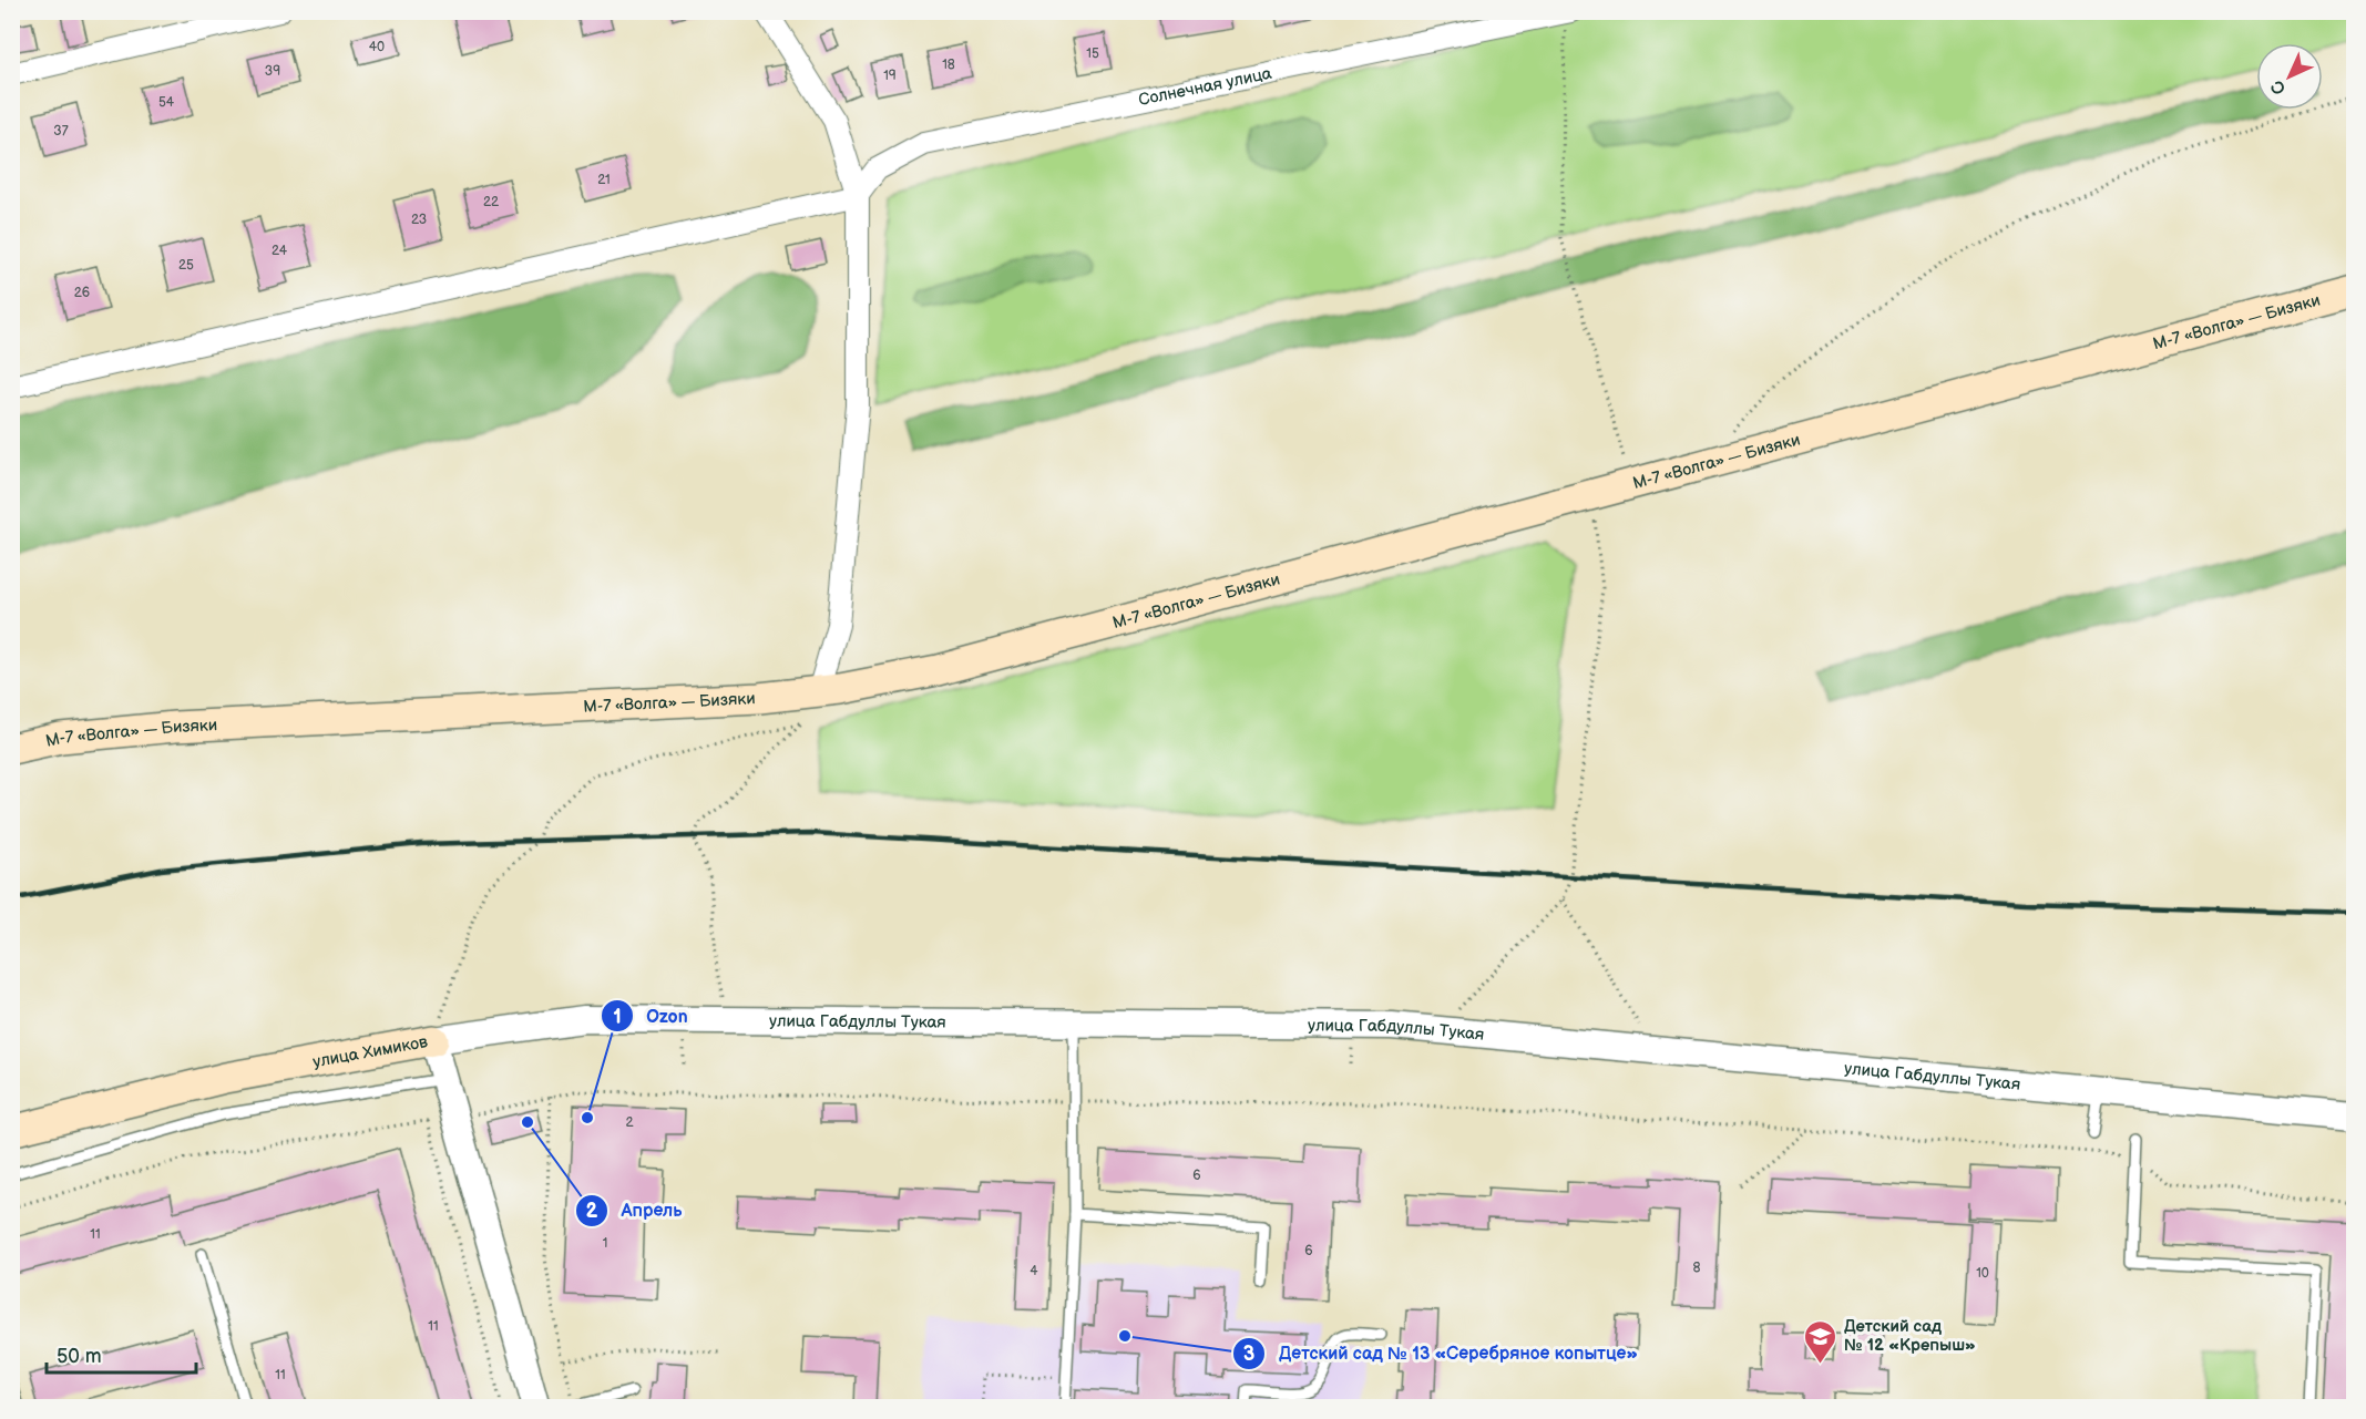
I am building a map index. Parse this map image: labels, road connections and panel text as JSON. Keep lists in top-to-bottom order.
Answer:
{
  "streets": {
    "main road": ["М-7 «Волга» — Бизяки", "улица Химиков"],
    "street": ["Солнечная улица", "улица Габдуллы Тукая"]
  },
  "crossings": [
    ["улица Габдуллы Тукая", "улица Химиков"]
  ],
  "places": {
    "other": ["Ozon", "Апрель", "Детский сад № 13 «Серебряное копытце»"],
    "school or university": ["Детский сад № 12 «Крепыш»"]
  },
  "house_numbers": [
    "40",
    "15",
    "18",
    "39",
    "19",
    "54",
    "37",
    "21",
    "22",
    "23",
    "24",
    "25",
    "26",
    "2",
    "6",
    "11",
    "1",
    "6",
    "8",
    "4",
    "10",
    "11",
    "11"
  ],
  "scale_bar": "50 m",
  "north": "bottom left"
}
